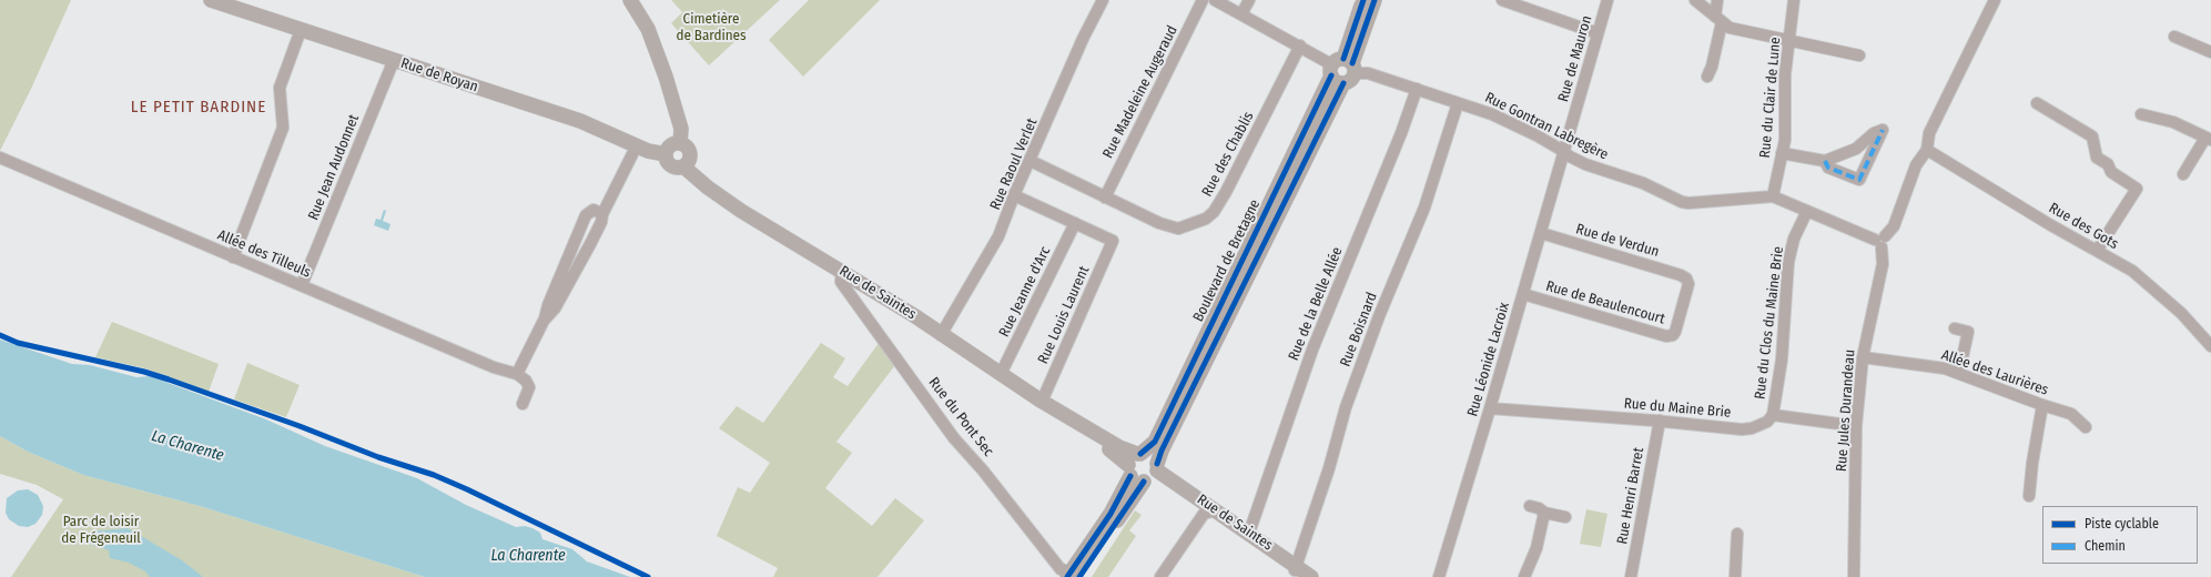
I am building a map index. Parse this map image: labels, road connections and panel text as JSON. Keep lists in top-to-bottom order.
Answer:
{
  "streets": {
    "main road": ["Rue de Royan", "Boulevard de Bretagne", "Rue de Saintes"],
    "street": [
      "Rue de Mauron",
      "Rue Madeleine Augeraud",
      "Rue du Clair de Lune",
      "Rue Gontran Labregère",
      "Rue des Chablis",
      "Rue Raoul Verlet",
      "Rue Jean Audonnet",
      "Rue des Gots",
      "Rue de Verdun",
      "Allée des Tilleuls",
      "Rue Jeanne d'Arc",
      "Rue de Beaulencourt",
      "Rue de la Belle Allée",
      "Rue Louis Laurent",
      "Rue du Clos du Maine Brie",
      "Rue Boisnard",
      "Rue Léonide Lacroix",
      "Allée des Laurières",
      "Rue du Maine Brie",
      "Rue Jules Durandeau",
      "Rue du Pont Sec",
      "Rue Henri Barret"
    ]
  },
  "crossings": [
    ["Rue de Mauron", "Rue Gontran Labregère"],
    ["Rue de Mauron", "Rue Léonide Lacroix"],
    ["Rue de Royan", "Rue Jean Audonnet"],
    ["Rue de Royan", "Rue de Saintes"],
    ["Rue Madeleine Augeraud", "Rue des Chablis"],
    ["Rue du Clair de Lune", "Rue Gontran Labregère"],
    ["Rue Gontran Labregère", "Rue des Chablis"],
    ["Rue Gontran Labregère", "Boulevard de Bretagne"],
    ["Rue Gontran Labregère", "Rue de la Belle Allée"],
    ["Rue Gontran Labregère", "Rue du Clos du Maine Brie"],
    ["Rue Gontran Labregère", "Rue Boisnard"],
    ["Rue Gontran Labregère", "Rue Léonide Lacroix"],
    ["Rue Gontran Labregère", "Rue Jules Durandeau"],
    ["Rue des Chablis", "Rue Raoul Verlet"],
    ["Rue Raoul Verlet", "Rue de Saintes"],
    ["Rue Jean Audonnet", "Allée des Tilleuls"],
    ["Rue de Verdun", "Rue de Beaulencourt"],
    ["Rue de Verdun", "Rue Léonide Lacroix"],
    ["Boulevard de Bretagne", "Rue de Saintes"],
    ["Boulevard de Bretagne", "Rue du Pont Sec"],
    ["Rue Jeanne d'Arc", "Rue de Saintes"],
    ["Rue Jeanne d'Arc", "Rue Louis Laurent"],
    ["Rue de Saintes", "Rue de la Belle Allée"],
    ["Rue de Saintes", "Rue Louis Laurent"],
    ["Rue de Saintes", "Rue Boisnard"],
    ["Rue de Saintes", "Rue du Pont Sec"],
    ["Rue de Beaulencourt", "Rue Léonide Lacroix"],
    ["Rue du Clos du Maine Brie", "Rue du Maine Brie"],
    ["Rue Léonide Lacroix", "Rue du Maine Brie"],
    ["Allée des Laurières", "Rue Jules Durandeau"],
    ["Rue du Maine Brie", "Rue Henri Barret"]
  ],
  "districts": ["LE PETIT BARDINE"],
  "water": ["La Charente"],
  "parks": ["Cimetière de Bardines", "Parc de loisir de Frégeneuil"],
  "legend": ["Piste cyclable", "Chemin"]
}
